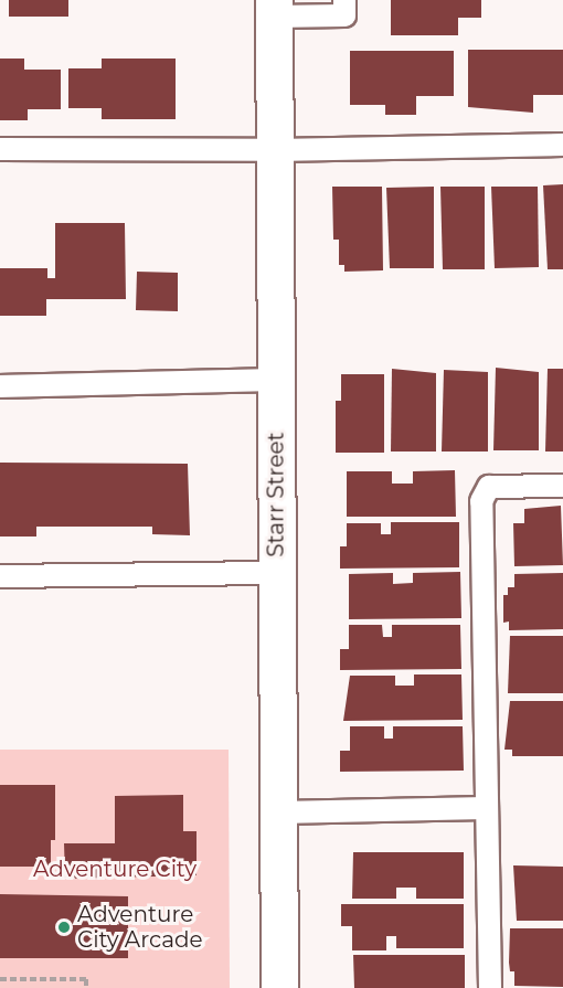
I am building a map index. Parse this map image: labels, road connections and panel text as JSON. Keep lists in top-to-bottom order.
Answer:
{
  "streets": {
    "street": ["Starr Street"]
  },
  "parks": ["Adventure City"],
  "places": ["Adventure City Arcade"]
}
